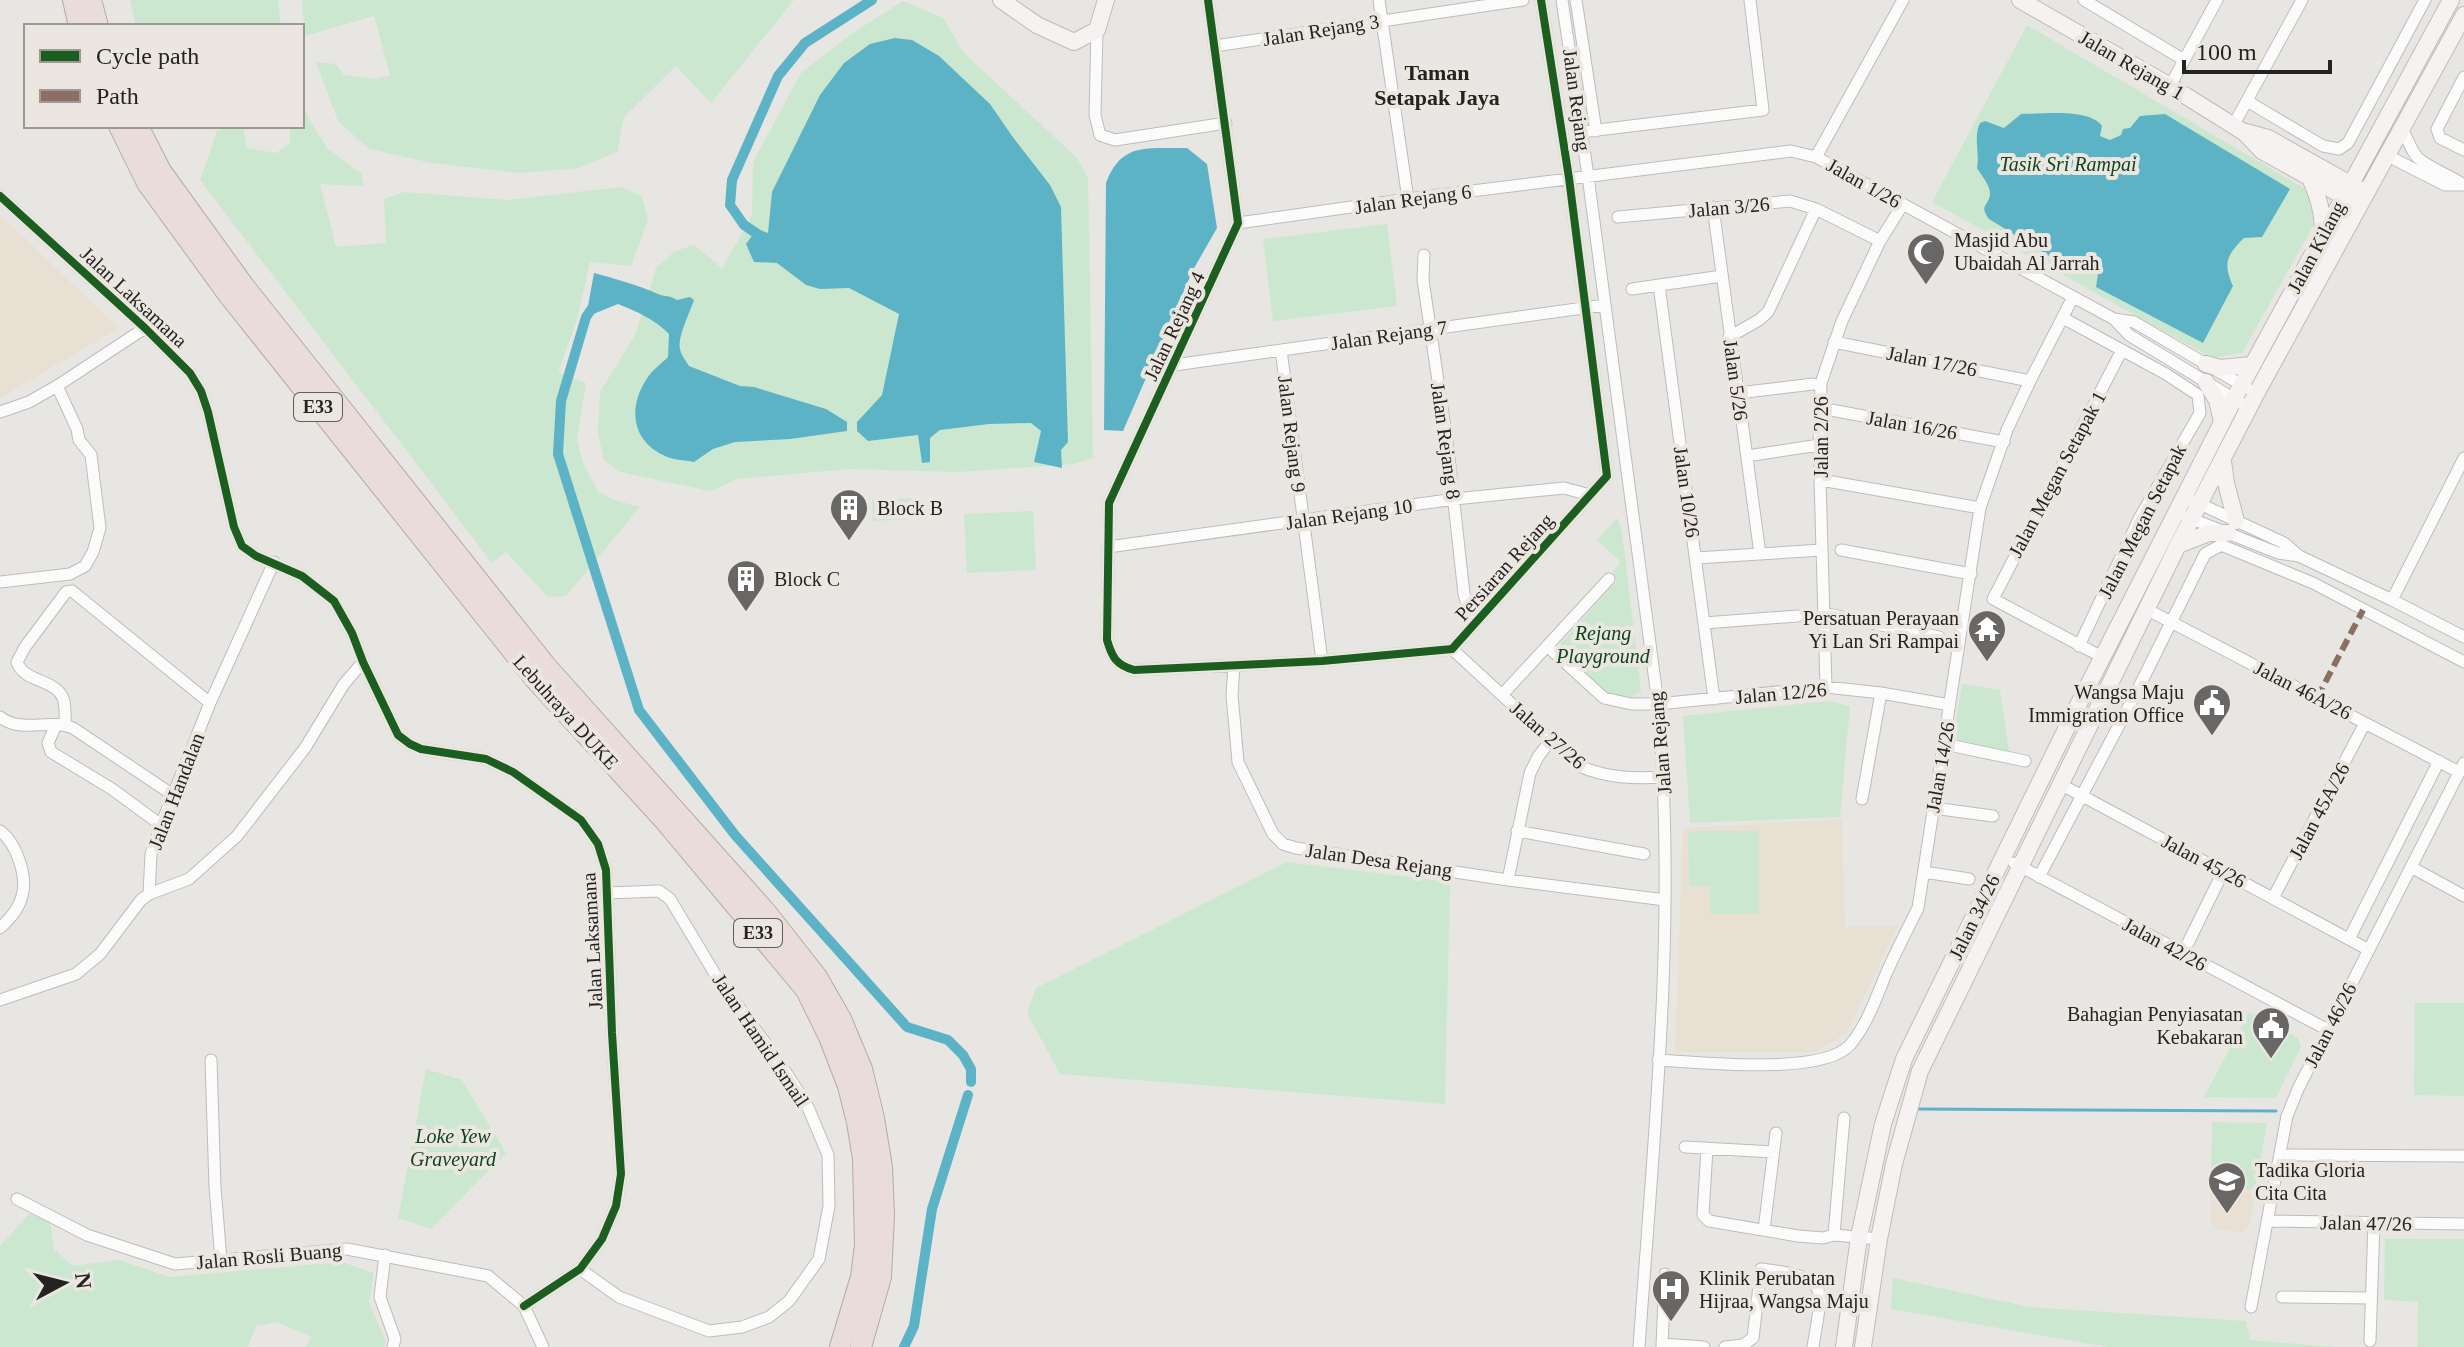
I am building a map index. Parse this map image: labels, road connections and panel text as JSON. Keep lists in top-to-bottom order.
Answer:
{
  "streets": {
    "highway": ["E33", "Lebuhraya DUKE"],
    "main road": ["Jalan Rejang 1", "Jalan Kilang", "Jalan 34/26"],
    "street": [
      "Jalan Rejang 3",
      "Jalan Rejang",
      "Jalan 1/26",
      "Jalan Rejang 6",
      "Jalan 3/26",
      "Jalan Laksamana",
      "Jalan Rejang 4",
      "Jalan Rejang 7",
      "Jalan 17/26",
      "Jalan 5/26",
      "Jalan 16/26",
      "Jalan Rejang 9",
      "Jalan 2/26",
      "Jalan Rejang 8",
      "Jalan Megan Setapak 1",
      "Jalan 10/26",
      "Jalan Rejang 10",
      "Jalan Megan Setapak",
      "Persiaran Rejang",
      "Jalan 46A/26",
      "Jalan 12/26",
      "Jalan 27/26",
      "Jalan 14/26",
      "Jalan Handalan",
      "Jalan 45A/26",
      "Jalan Desa Rejang",
      "Jalan 45/26",
      "Jalan 42/26",
      "Jalan 46/26",
      "Jalan Hamid Ismail",
      "Jalan 47/26",
      "Jalan Rosli Buang"
    ]
  },
  "crossings": [
    ["Jalan Rejang 1", "Jalan Kilang"],
    ["Jalan Rejang", "Jalan 1/26"],
    ["Jalan Rejang", "Jalan Rejang 6"],
    ["Jalan Rejang", "Jalan Rejang 7"],
    ["Jalan Rejang", "Jalan 12/26"],
    ["Jalan Rejang", "Jalan 27/26"],
    ["Jalan Rejang", "Jalan 14/26"],
    ["Jalan Rejang", "Jalan Desa Rejang"],
    ["Jalan 1/26", "Jalan Rejang 6"],
    ["Jalan 1/26", "Jalan Kilang"],
    ["Jalan 1/26", "Jalan 2/26"],
    ["Jalan 1/26", "Jalan Megan Setapak"],
    ["Jalan 1/26", "Jalan 14/26"],
    ["Jalan Rejang 6", "Jalan Rejang 4"],
    ["Jalan Rejang 6", "Persiaran Rejang"],
    ["Jalan 3/26", "Jalan 5/26"],
    ["Jalan 3/26", "Jalan 2/26"],
    ["Jalan Kilang", "Jalan 34/26"],
    ["Jalan Laksamana", "Jalan Handalan"],
    ["Jalan Laksamana", "Jalan Hamid Ismail"],
    ["Jalan Laksamana", "Jalan Rosli Buang"],
    ["Jalan Rejang 4", "Jalan Rejang 7"],
    ["Jalan Rejang 4", "Persiaran Rejang"],
    ["Jalan Rejang 7", "Jalan Rejang 9"],
    ["Jalan Rejang 7", "Jalan Rejang 8"],
    ["Jalan Rejang 7", "Persiaran Rejang"],
    ["Jalan 17/26", "Jalan 2/26"],
    ["Jalan 17/26", "Jalan 14/26"],
    ["Jalan 16/26", "Jalan 2/26"],
    ["Jalan 16/26", "Jalan 14/26"],
    ["Jalan Rejang 9", "Jalan Rejang 10"],
    ["Jalan Rejang 9", "Persiaran Rejang"],
    ["Jalan 2/26", "Jalan 12/26"],
    ["Jalan Rejang 8", "Jalan Rejang 10"],
    ["Jalan Rejang 8", "Persiaran Rejang"],
    ["Jalan Megan Setapak 1", "Jalan Megan Setapak"],
    ["Jalan 10/26", "Jalan 12/26"],
    ["Jalan Rejang 10", "Persiaran Rejang"],
    ["Persiaran Rejang", "Jalan 27/26"],
    ["Persiaran Rejang", "Jalan Desa Rejang"],
    ["Jalan 46A/26", "Jalan 45A/26"],
    ["Jalan 46A/26", "Jalan 34/26"],
    ["Jalan 46A/26", "Jalan 46/26"],
    ["Jalan 12/26", "Jalan 14/26"],
    ["Jalan 45A/26", "Jalan 45/26"],
    ["Jalan 45/26", "Jalan 34/26"],
    ["Jalan 45/26", "Jalan 46/26"],
    ["Jalan 34/26", "Jalan 42/26"],
    ["Jalan 42/26", "Jalan 46/26"],
    ["Jalan 46/26", "Jalan 47/26"]
  ],
  "districts": ["Taman Setapak Jaya"],
  "parks": ["Tasik Sri Rampai", "Rejang Playground", "Loke Yew Graveyard"],
  "places": {
    "mosque": ["Masjid Abu Ubaidah Al Jarrah"],
    "building": ["Block B", "Block C"],
    "temple": ["Persatuan Perayaan Yi Lan Sri Rampai"],
    "public building": ["Wangsa Maju Immigration Office", "Bahagian Penyiasatan Kebakaran"],
    "school or university": ["Tadika Gloria Cita Cita"],
    "hospital": ["Klinik Perubatan Hijraa, Wangsa Maju"]
  },
  "legend": ["Cycle path", "Path"],
  "scale_bar": "100 m",
  "north": "right"
}
